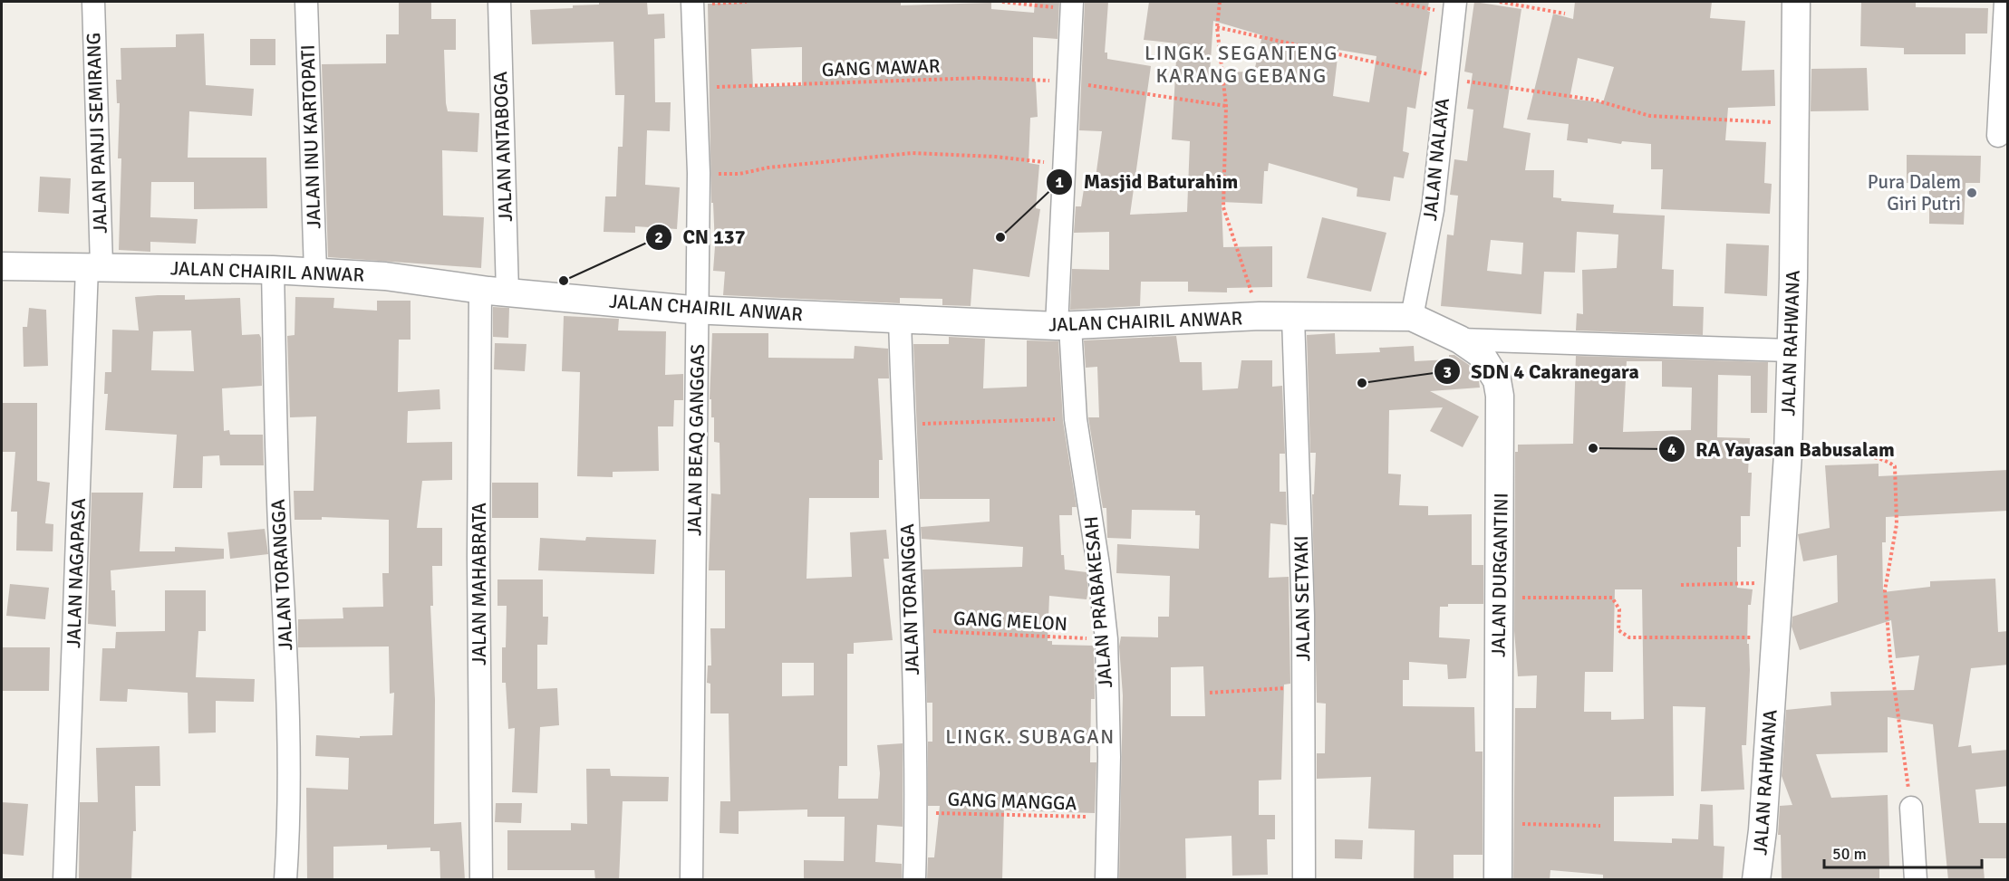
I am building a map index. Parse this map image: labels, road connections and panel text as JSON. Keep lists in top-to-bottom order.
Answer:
{
  "streets": {
    "street": [
      "JALAN PANJI SEMIRANG",
      "JALAN INU KARTOPATI",
      "JALAN ANTABOGA",
      "JALAN NALAYA",
      "JALAN CHAIRIL ANWAR",
      "JALAN RAHWANA",
      "JALAN BEAQ GANGGAS",
      "JALAN NAGAPASA",
      "JALAN TORANGGA",
      "JALAN DURGANTINI",
      "JALAN MAHABRATA",
      "JALAN SETYAKI",
      "JALAN PRABAKESAH"
    ],
    "path": ["GANG MAWAR", "GANG MELON", "GANG MANGGA"]
  },
  "crossings": [
    ["GANG MAWAR", "JALAN BEAQ GANGGAS"],
    ["GANG MAWAR", "JALAN PRABAKESAH"],
    ["JALAN PANJI SEMIRANG", "JALAN CHAIRIL ANWAR"],
    ["JALAN PANJI SEMIRANG", "JALAN NAGAPASA"],
    ["JALAN INU KARTOPATI", "JALAN CHAIRIL ANWAR"],
    ["JALAN ANTABOGA", "JALAN CHAIRIL ANWAR"],
    ["JALAN NALAYA", "JALAN CHAIRIL ANWAR"],
    ["JALAN NALAYA", "JALAN DURGANTINI"],
    ["JALAN CHAIRIL ANWAR", "JALAN BEAQ GANGGAS"],
    ["JALAN CHAIRIL ANWAR", "JALAN NAGAPASA"],
    ["JALAN CHAIRIL ANWAR", "JALAN TORANGGA"],
    ["JALAN CHAIRIL ANWAR", "JALAN DURGANTINI"],
    ["JALAN CHAIRIL ANWAR", "JALAN MAHABRATA"],
    ["JALAN CHAIRIL ANWAR", "JALAN SETYAKI"],
    ["JALAN CHAIRIL ANWAR", "JALAN PRABAKESAH"],
    ["JALAN TORANGGA", "GANG MELON"],
    ["JALAN TORANGGA", "GANG MANGGA"],
    ["JALAN PRABAKESAH", "GANG MELON"],
    ["JALAN PRABAKESAH", "GANG MANGGA"]
  ],
  "districts": ["LINGK. SEGANTENG KARANG GEBANG", "LINGK. SUBAGAN"],
  "places": [
    "Pura Dalem Giri Putri",
    "Masjid Baturahim",
    "CN 137",
    "SDN 4 Cakranegara",
    "RA Yayasan Babusalam"
  ],
  "scale_bar": "50 m"
}
